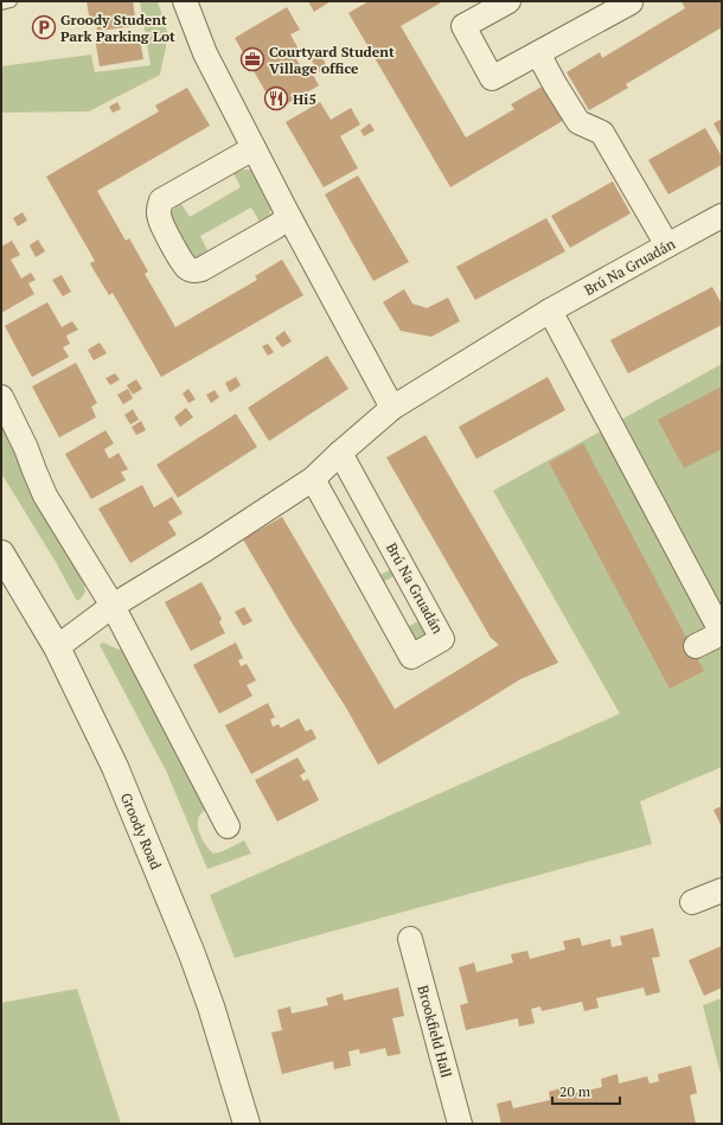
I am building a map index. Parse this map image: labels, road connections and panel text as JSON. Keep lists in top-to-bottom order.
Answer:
{
  "streets": {
    "street": ["Brú Na Gruadán", "Groody Road", "Brookfield Hall"]
  },
  "crossings": [
    ["Brú Na Gruadán", "Groody Road"]
  ],
  "places": {
    "parking": ["Groody Student Park Parking Lot"],
    "office": ["Courtyard Student Village office"],
    "restaurant": ["Hi5"]
  },
  "scale_bar": "20 m"
}
